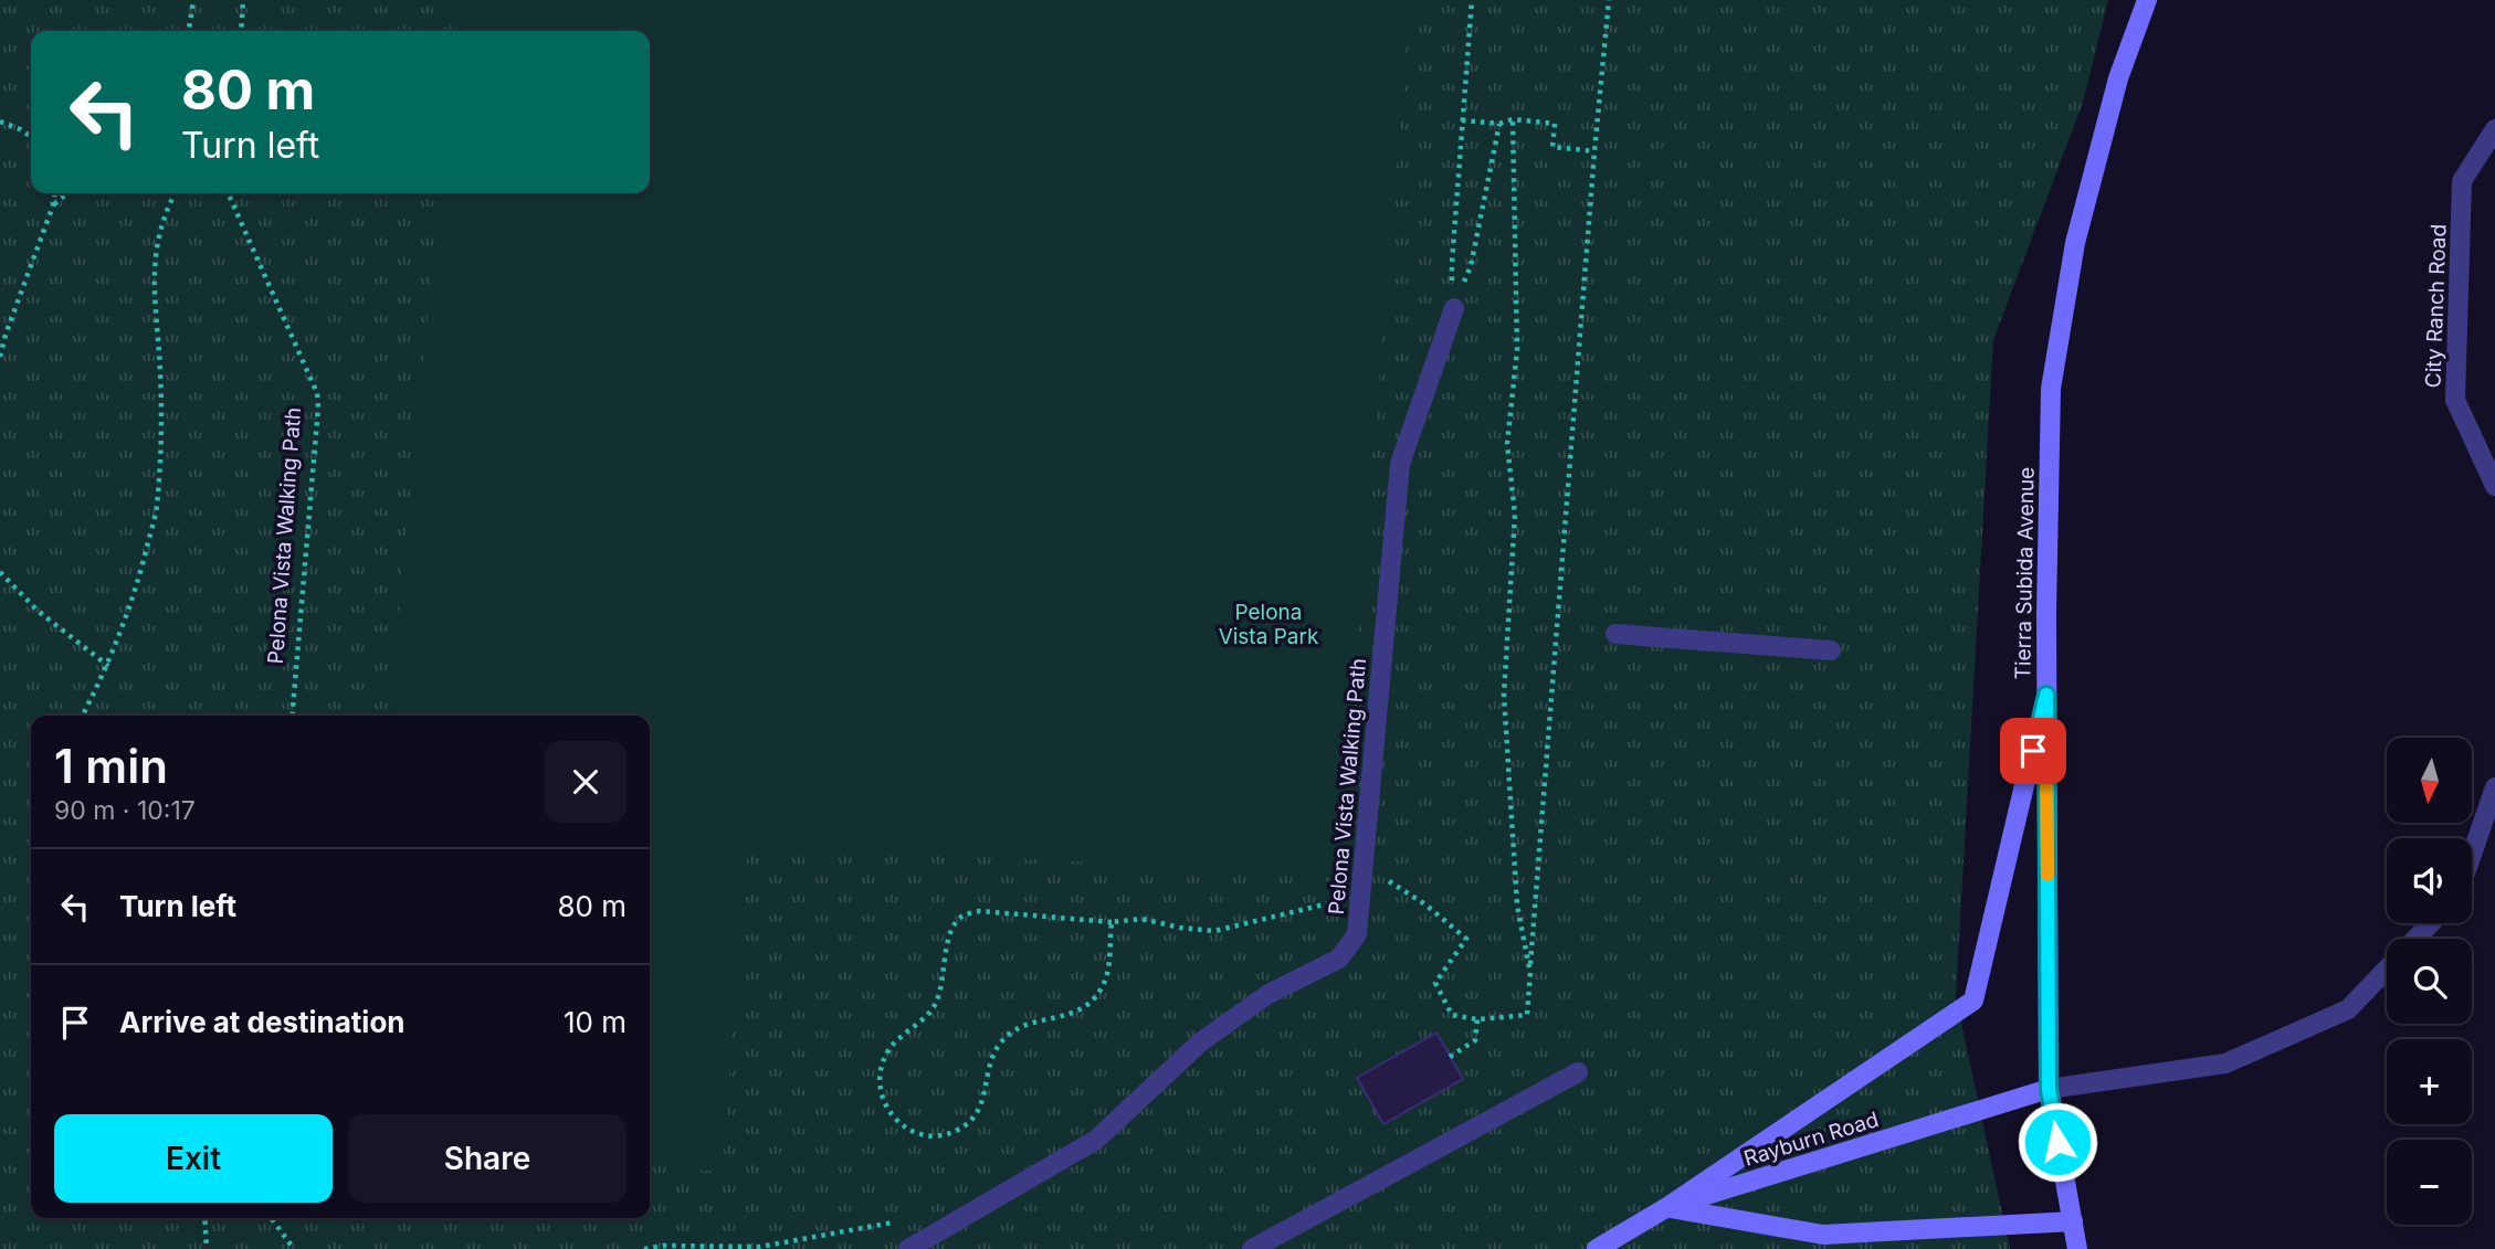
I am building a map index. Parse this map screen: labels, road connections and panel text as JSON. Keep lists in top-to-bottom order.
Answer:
{
  "streets": {
    "main road": ["Tierra Subida Avenue", "Rayburn Road"],
    "street": ["City Ranch Road", "Pelona Vista Walking Path"]
  },
  "crossings": [
    ["Tierra Subida Avenue", "Rayburn Road"]
  ],
  "parks": ["Pelona Vista Park"],
  "north": "bottom",
  "page": {
    "turn": ["80 m", "Turn left"],
    "heading": ["1 min", "90 m · 10:17"],
    "map_buttons": ["+", "−"],
    "list": [
      {
        "name": "Turn left",
        "value": "80 m"
      },
      {
        "name": "Arrive at destination",
        "value": "10 m"
      }
    ],
    "buttons": ["Exit", "Share"]
  }
}
